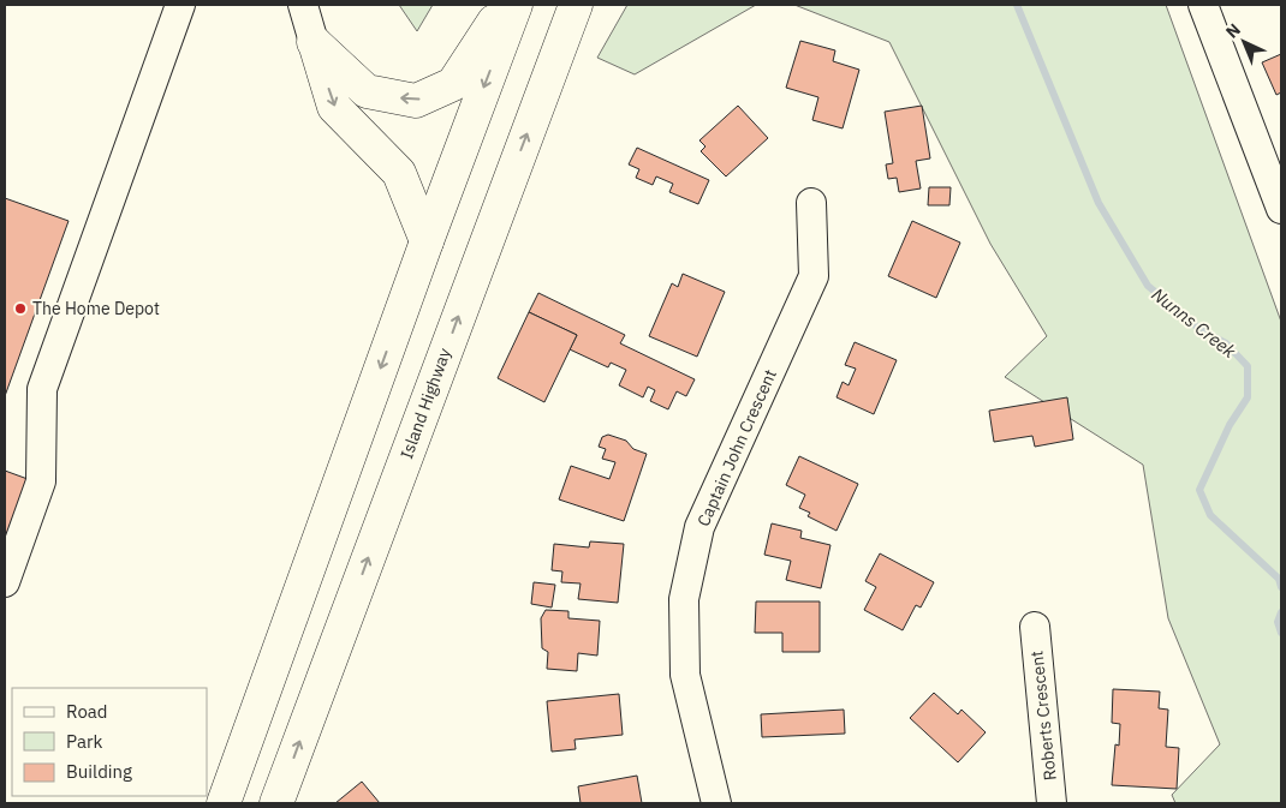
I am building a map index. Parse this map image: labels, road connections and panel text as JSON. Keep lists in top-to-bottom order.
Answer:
{
  "streets": {
    "main road": ["Island Highway"],
    "street": ["Captain John Crescent", "Roberts Crescent"]
  },
  "water": ["Nunns Creek"],
  "places": ["The Home Depot"],
  "legend": ["Road", "Park", "Building"],
  "north": "top left"
}
